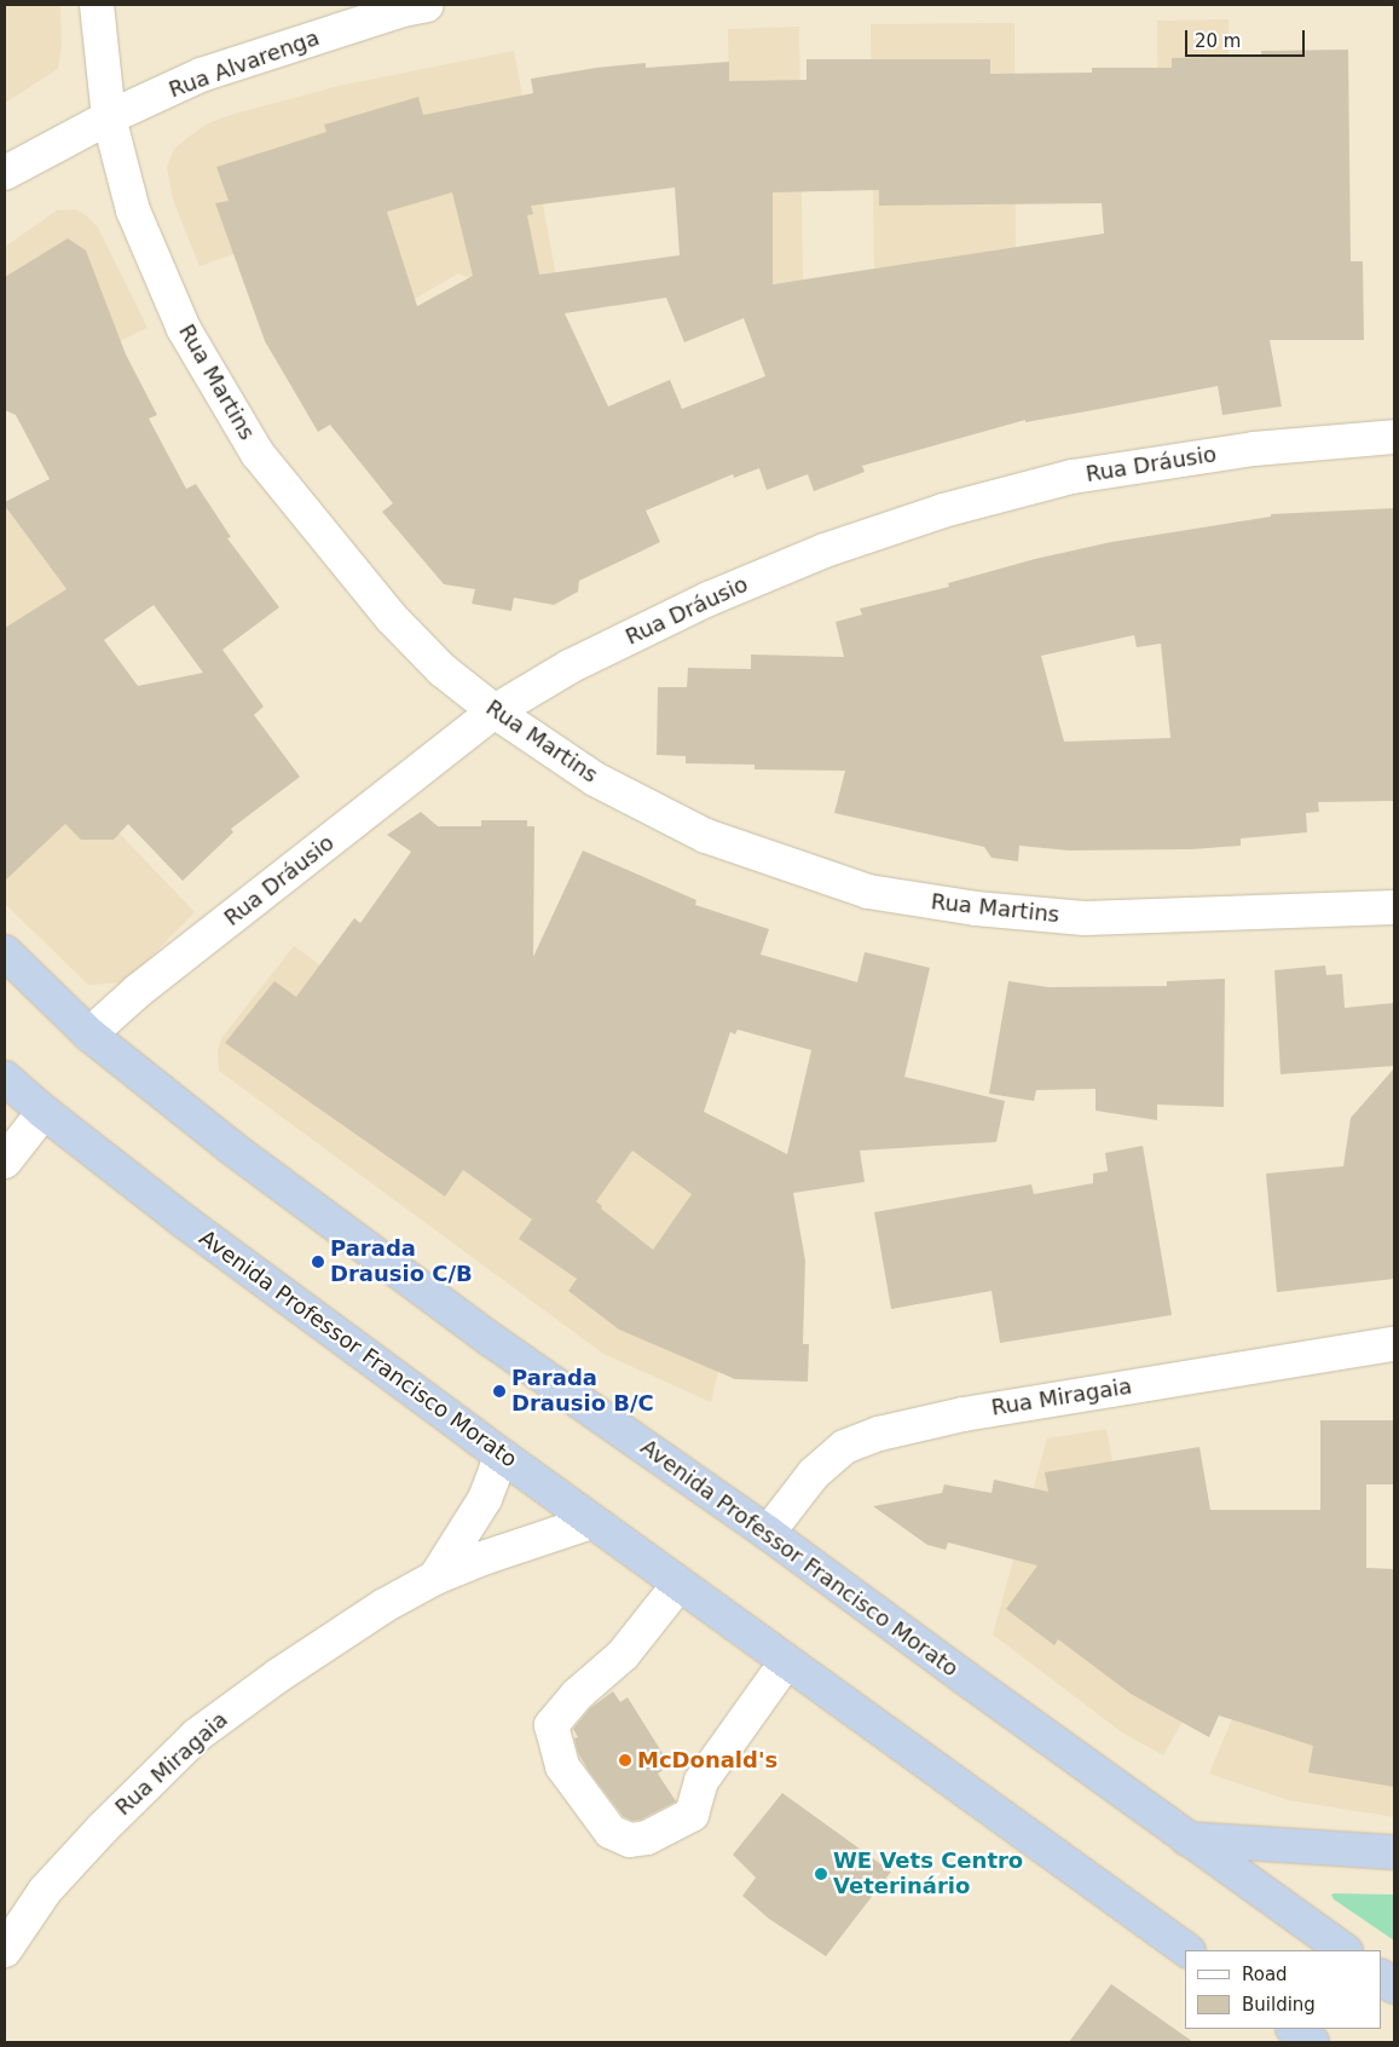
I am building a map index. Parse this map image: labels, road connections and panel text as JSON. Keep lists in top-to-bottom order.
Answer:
{
  "streets": {
    "highway": ["Avenida Professor Francisco Morato"],
    "street": [
      "Rua Alvarenga",
      "Rua Martins",
      "Rua Dráusio",
      "Rua Miragaia"
    ]
  },
  "crossings": [
    ["Rua Alvarenga", "Rua Martins"],
    ["Rua Martins", "Rua Dráusio"],
    ["Rua Dráusio", "Avenida Professor Francisco Morato"],
    ["Avenida Professor Francisco Morato", "Rua Miragaia"]
  ],
  "places": [
    "Parada Drausio C/B",
    "Parada Drausio B/C",
    "McDonald's",
    "WE Vets Centro Veterinário"
  ],
  "legend": ["Road", "Building"],
  "scale_bar": "20 m"
}
